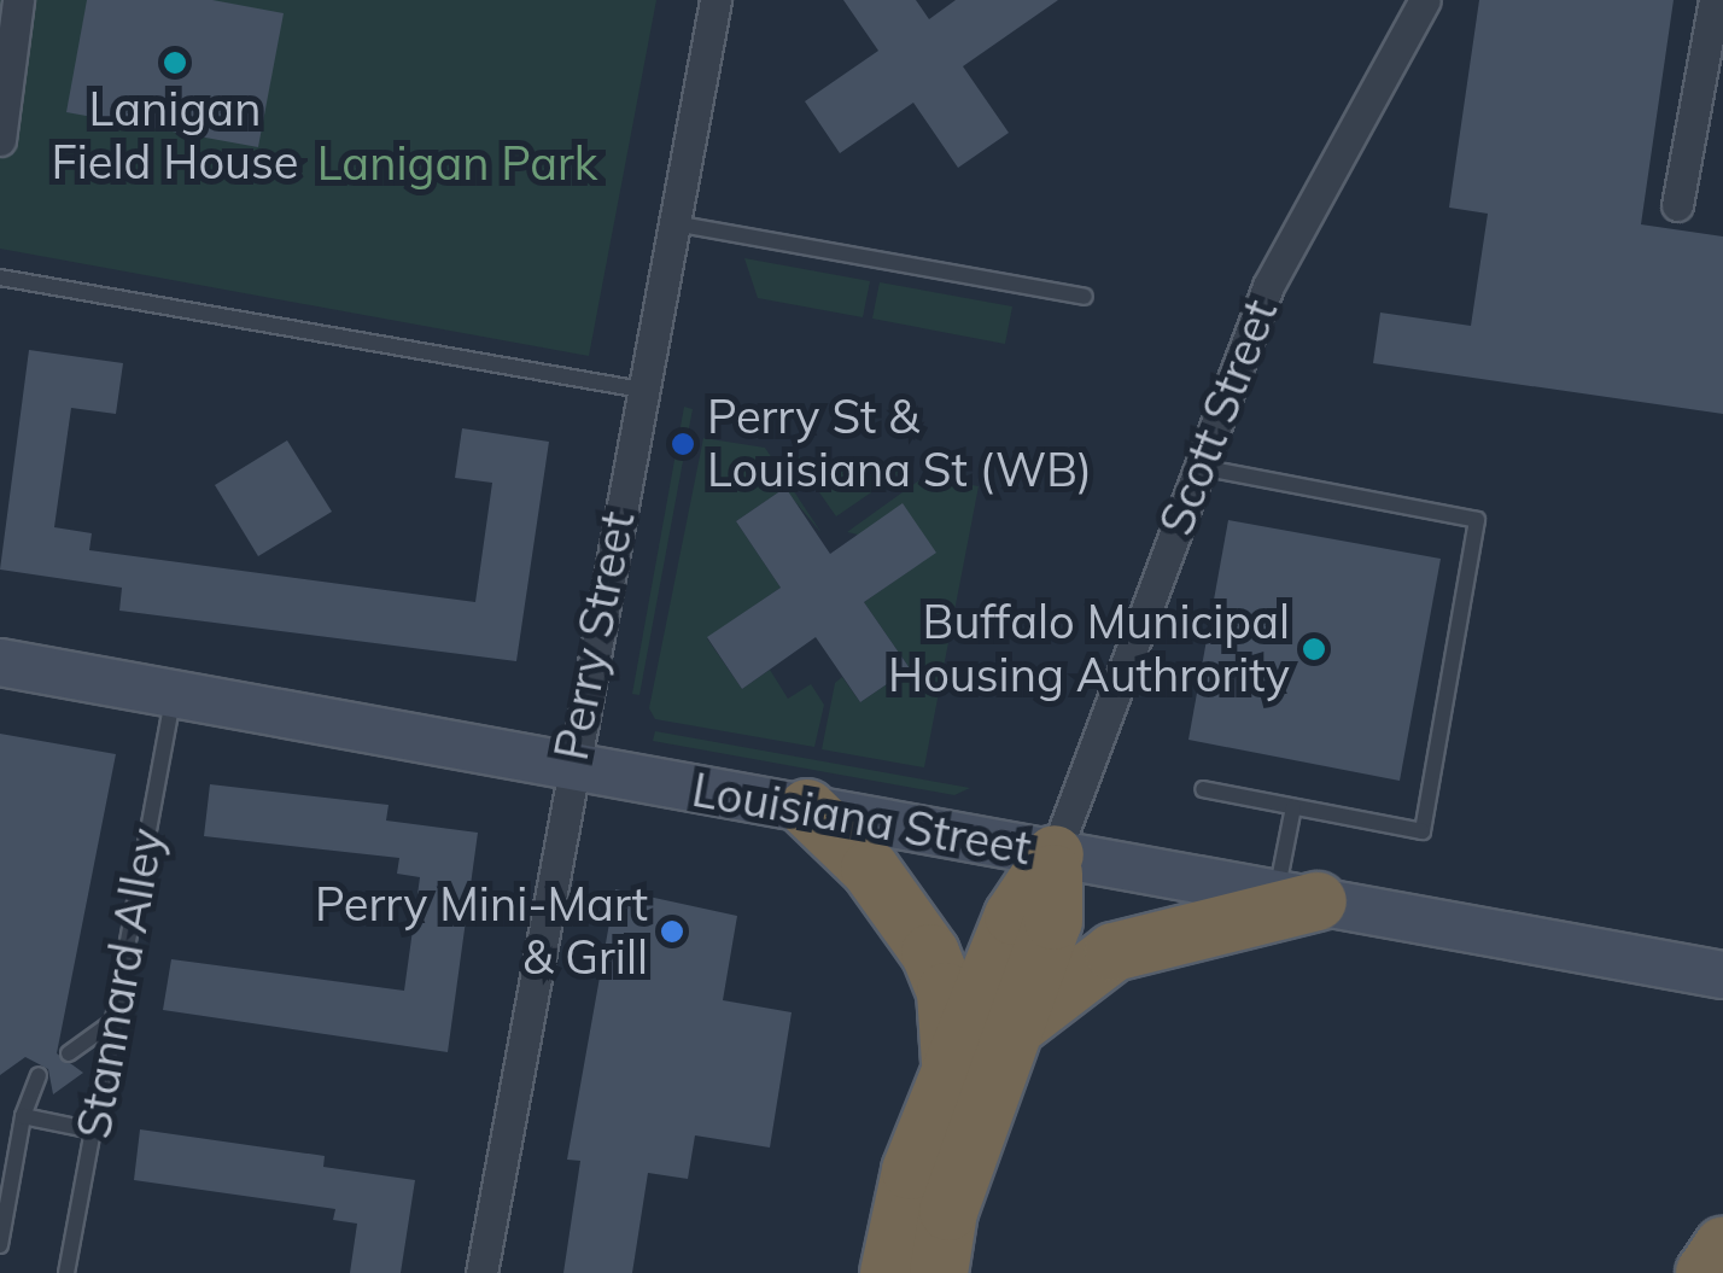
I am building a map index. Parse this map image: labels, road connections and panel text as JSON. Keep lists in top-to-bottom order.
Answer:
{
  "streets": {
    "street": ["Scott Street", "Perry Street", "Louisiana Street"],
    "lane": ["Stannard Alley"]
  },
  "crossings": [
    ["Scott Street", "Louisiana Street"],
    ["Perry Street", "Louisiana Street"],
    ["Louisiana Street", "Stannard Alley"]
  ],
  "parks": ["Lanigan Park"],
  "places": [
    "Lanigan Field House",
    "Perry St & Louisiana St (WB)",
    "Buffalo Municipal Housing Authrority",
    "Perry Mini-Mart & Grill"
  ]
}
